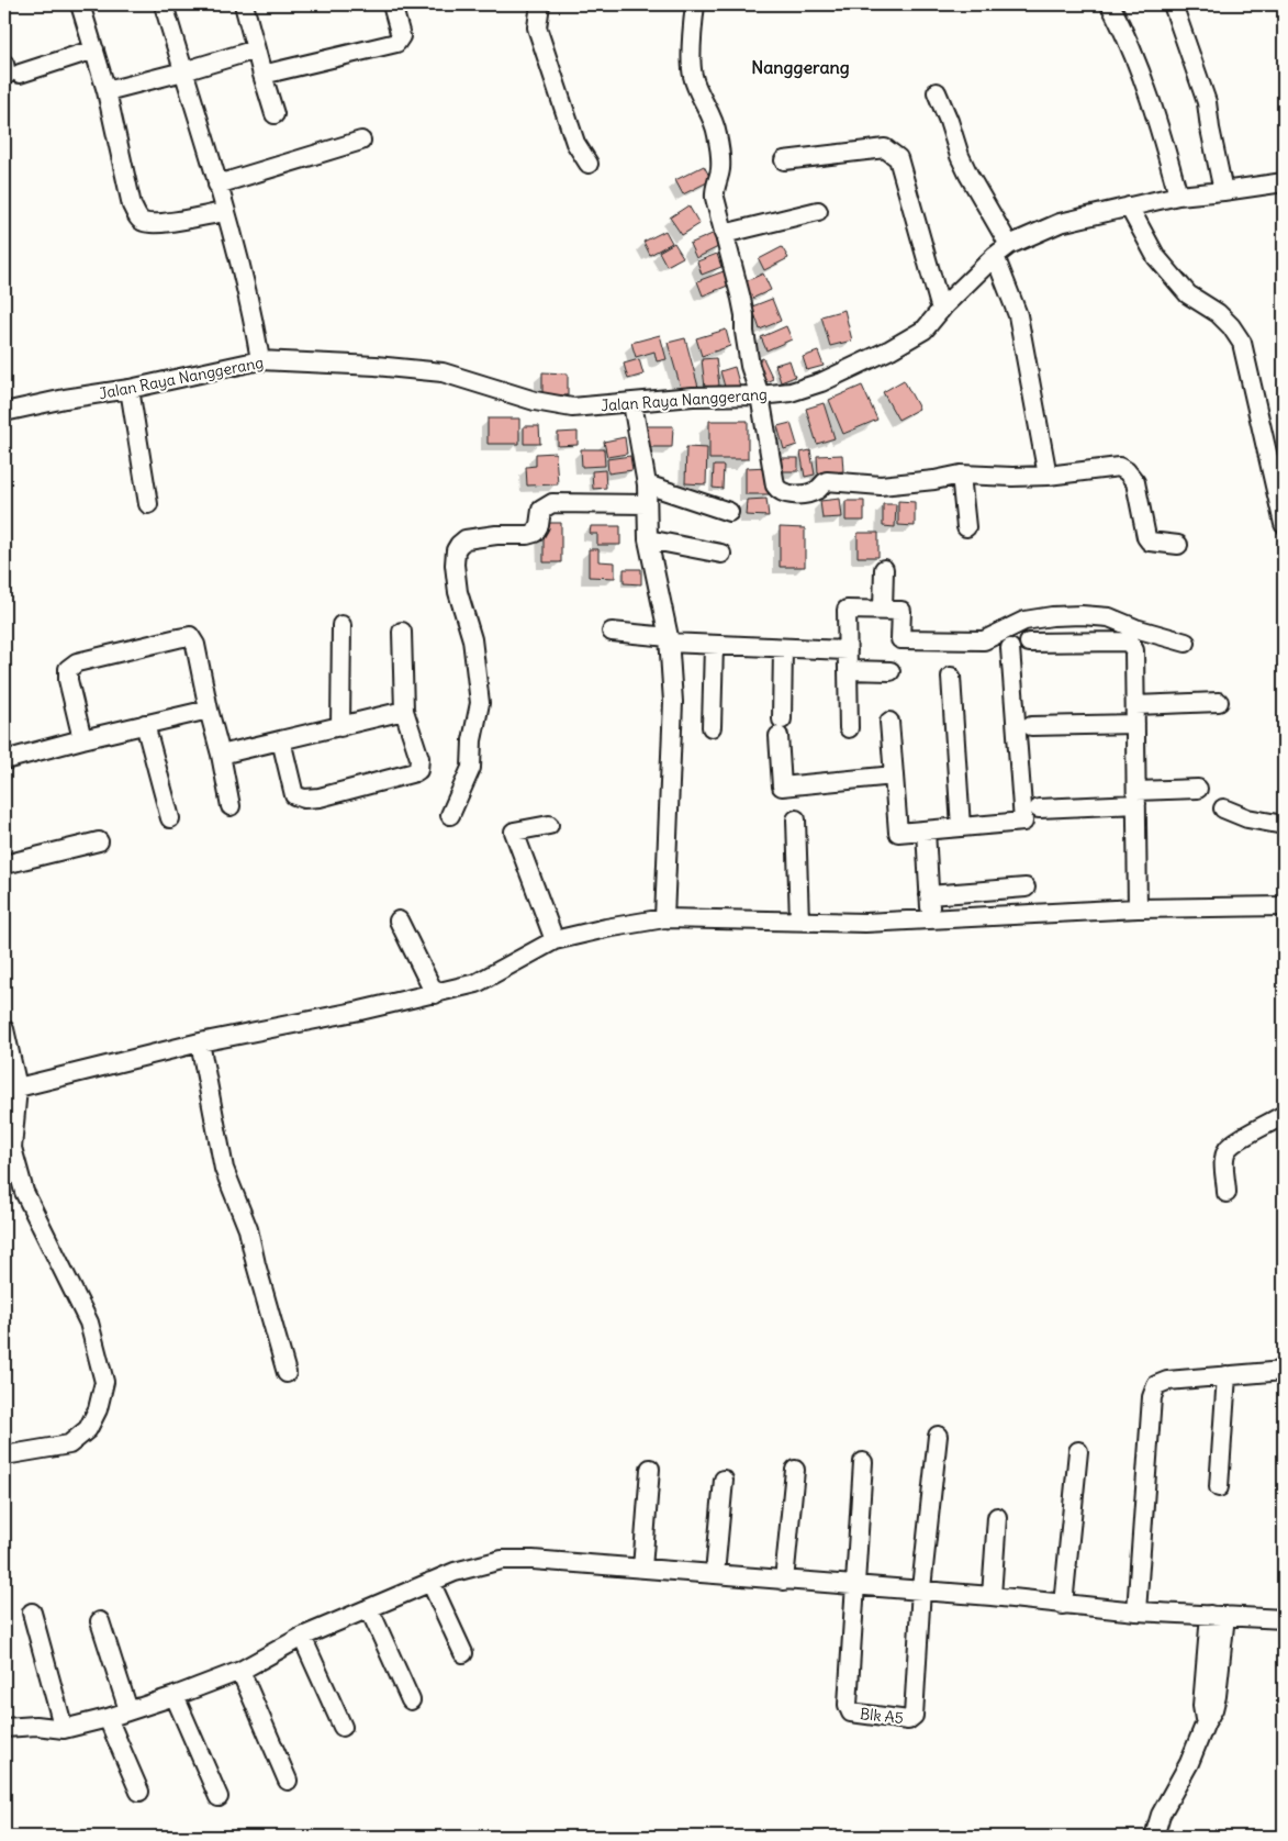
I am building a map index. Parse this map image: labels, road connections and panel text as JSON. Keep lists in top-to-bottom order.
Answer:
{
  "streets": {
    "street": ["Jalan Raya Nanggerang", "Blk A5"]
  },
  "districts": ["Nanggerang"]
}
